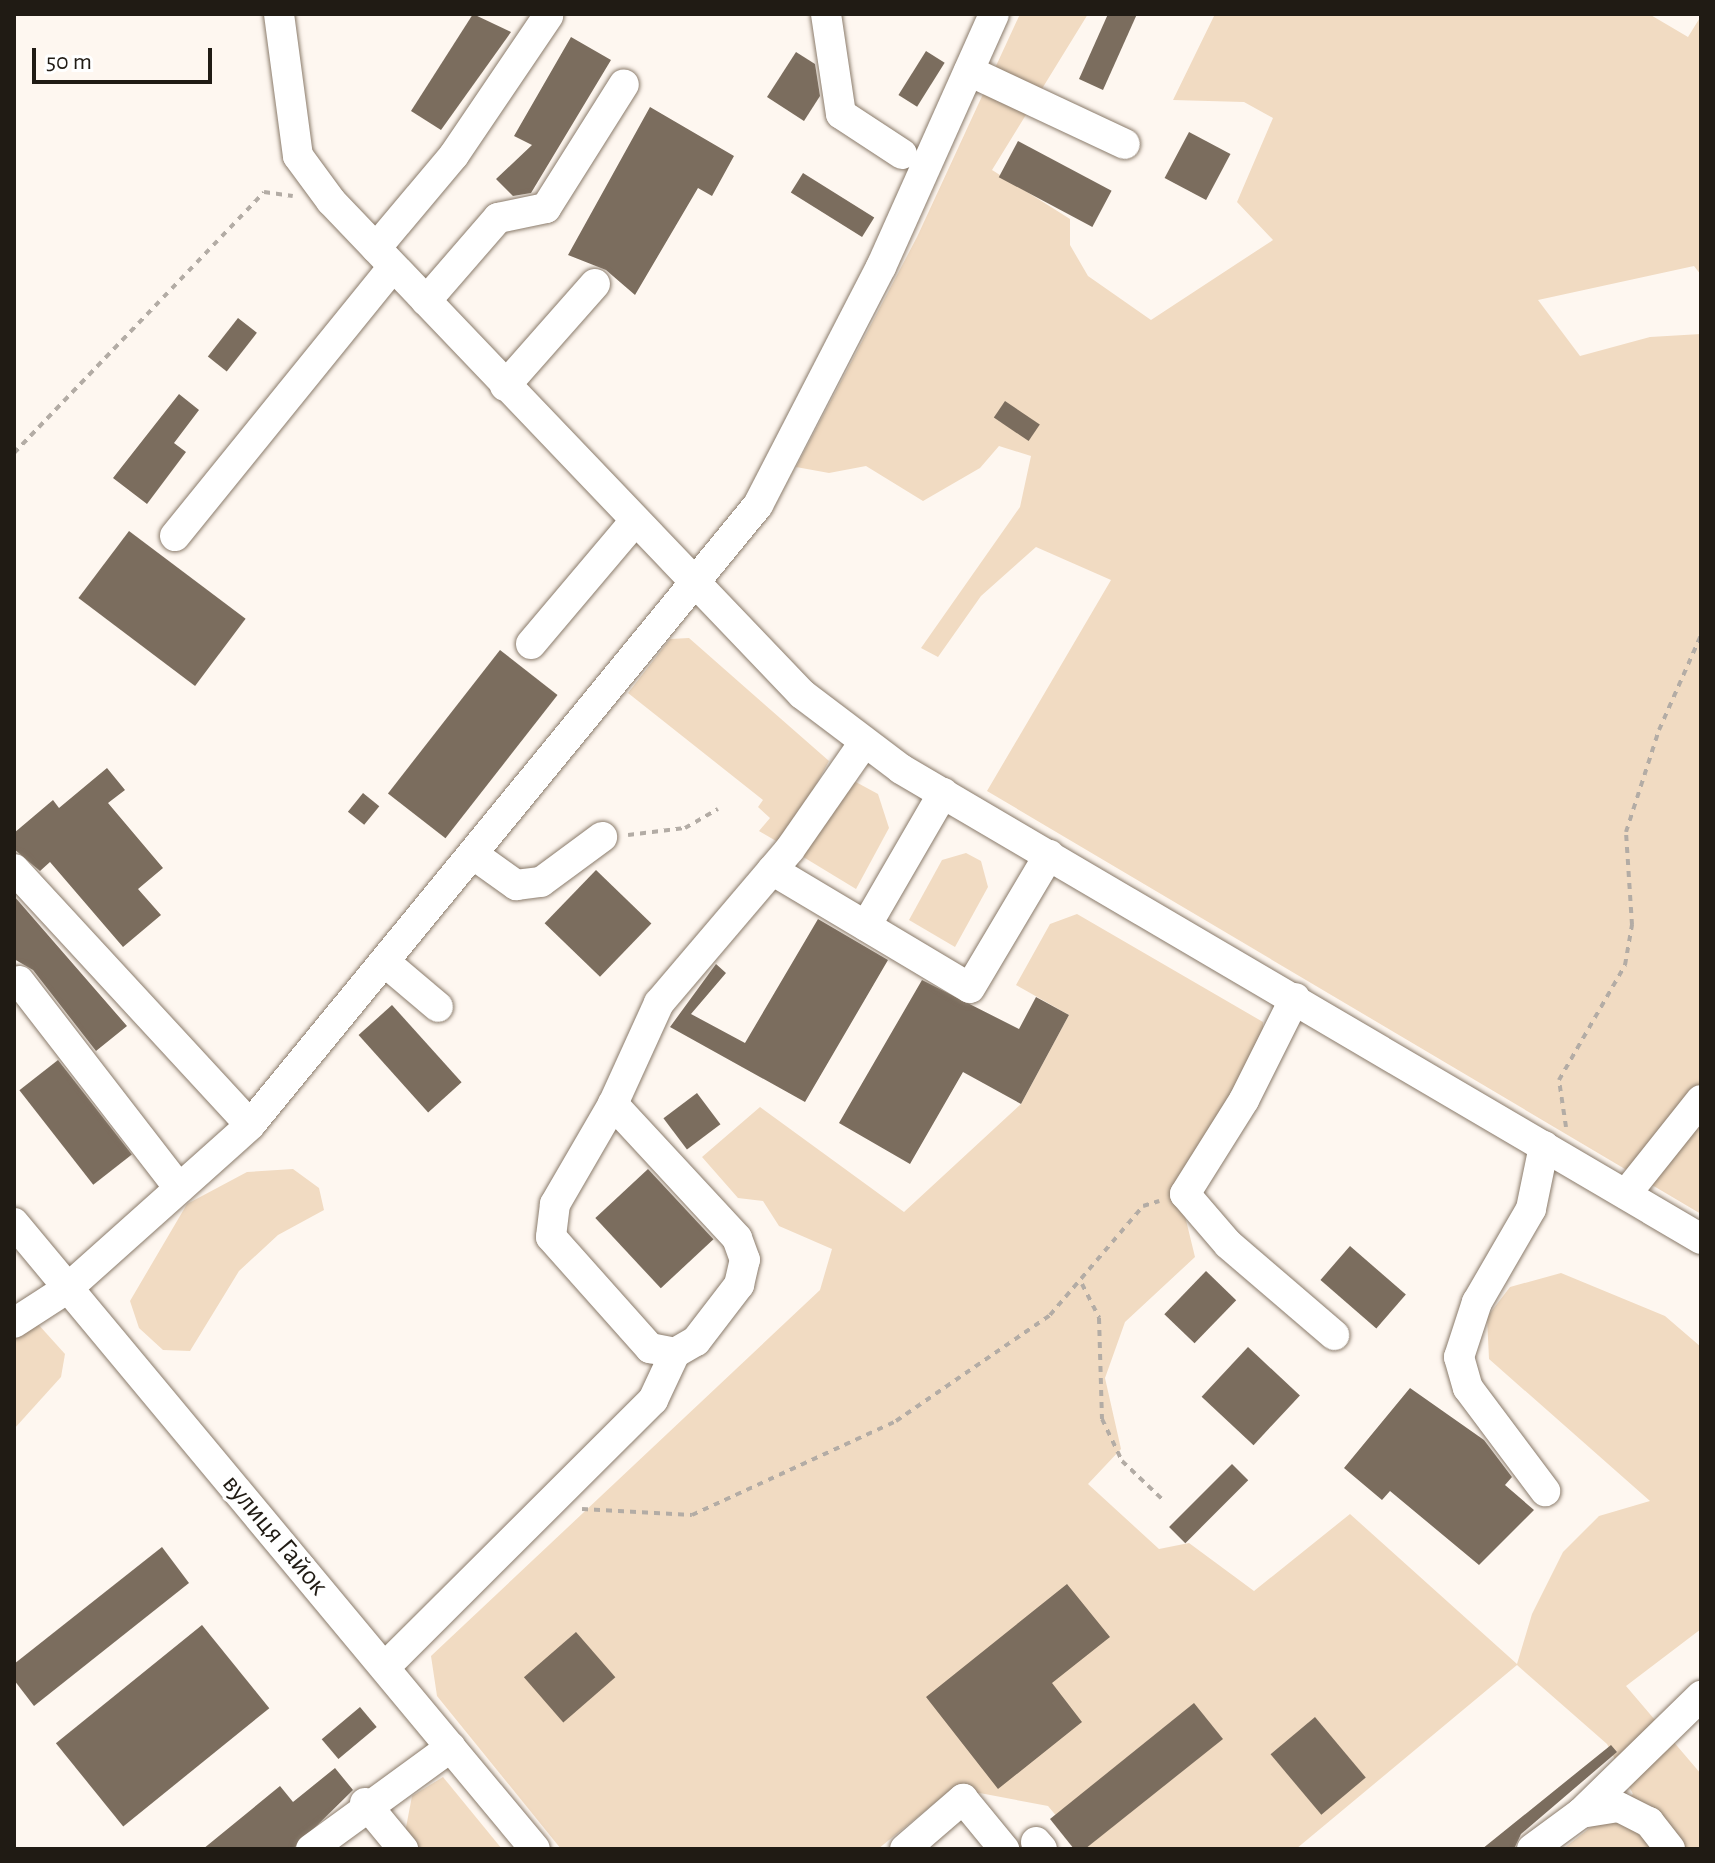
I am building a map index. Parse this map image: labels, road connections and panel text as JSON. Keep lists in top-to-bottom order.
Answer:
{
  "streets": {
    "street": ["вулиця Гайок"]
  },
  "scale_bar": "50 m"
}
